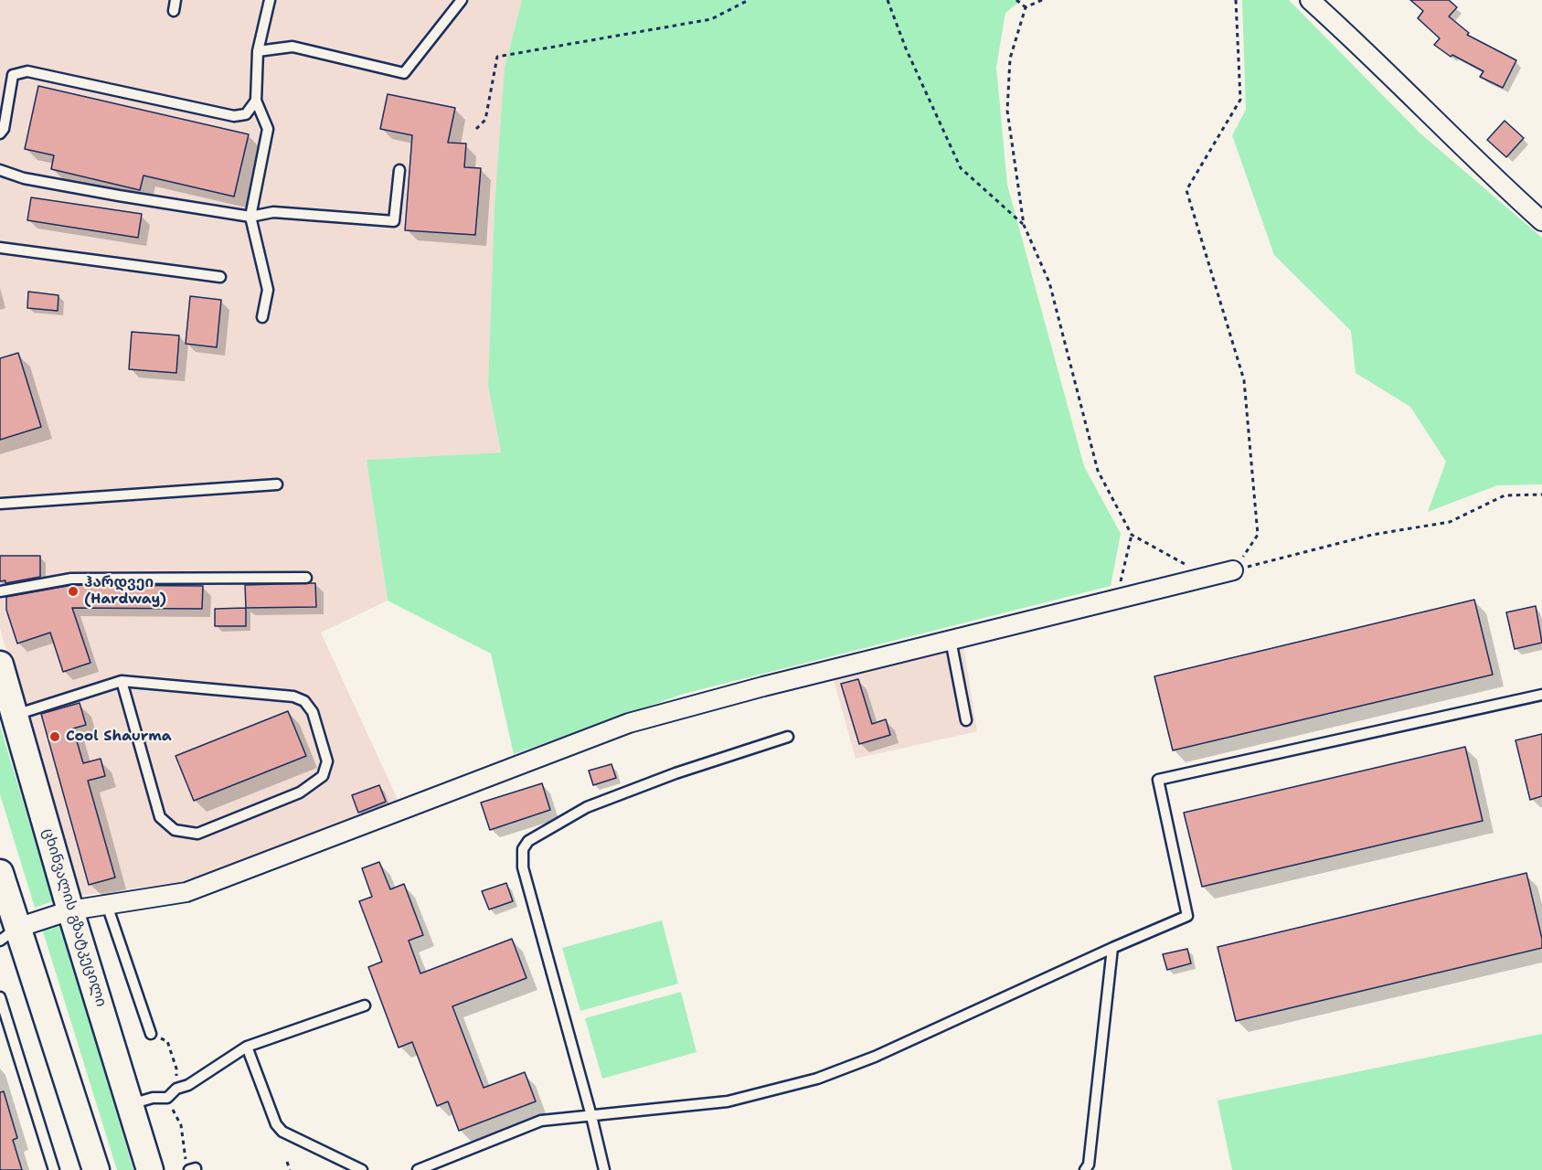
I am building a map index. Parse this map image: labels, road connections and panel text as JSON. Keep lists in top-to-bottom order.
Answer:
{
  "streets": {
    "main road": ["ცხინვალის გზატკეცილი"]
  },
  "places": ["ჰარდვეი (Hardway)", "Cool Shaurma"]
}
